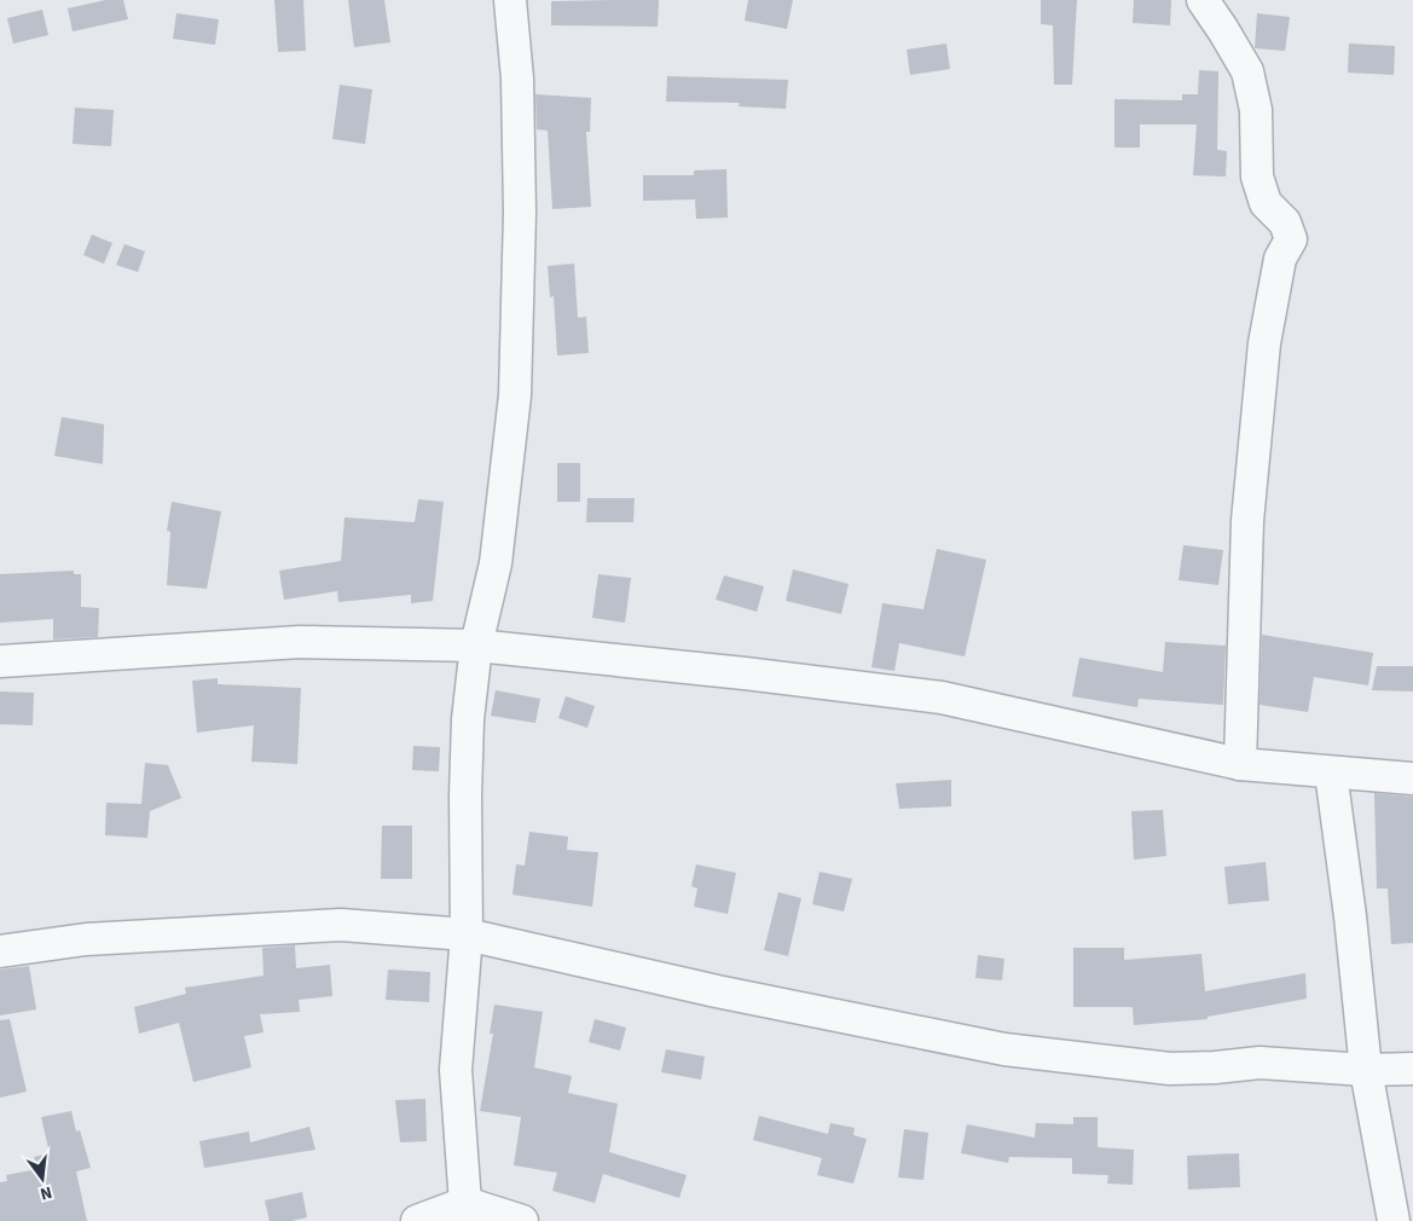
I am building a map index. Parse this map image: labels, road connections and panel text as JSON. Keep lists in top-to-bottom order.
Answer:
{
  "north": "bottom"
}
